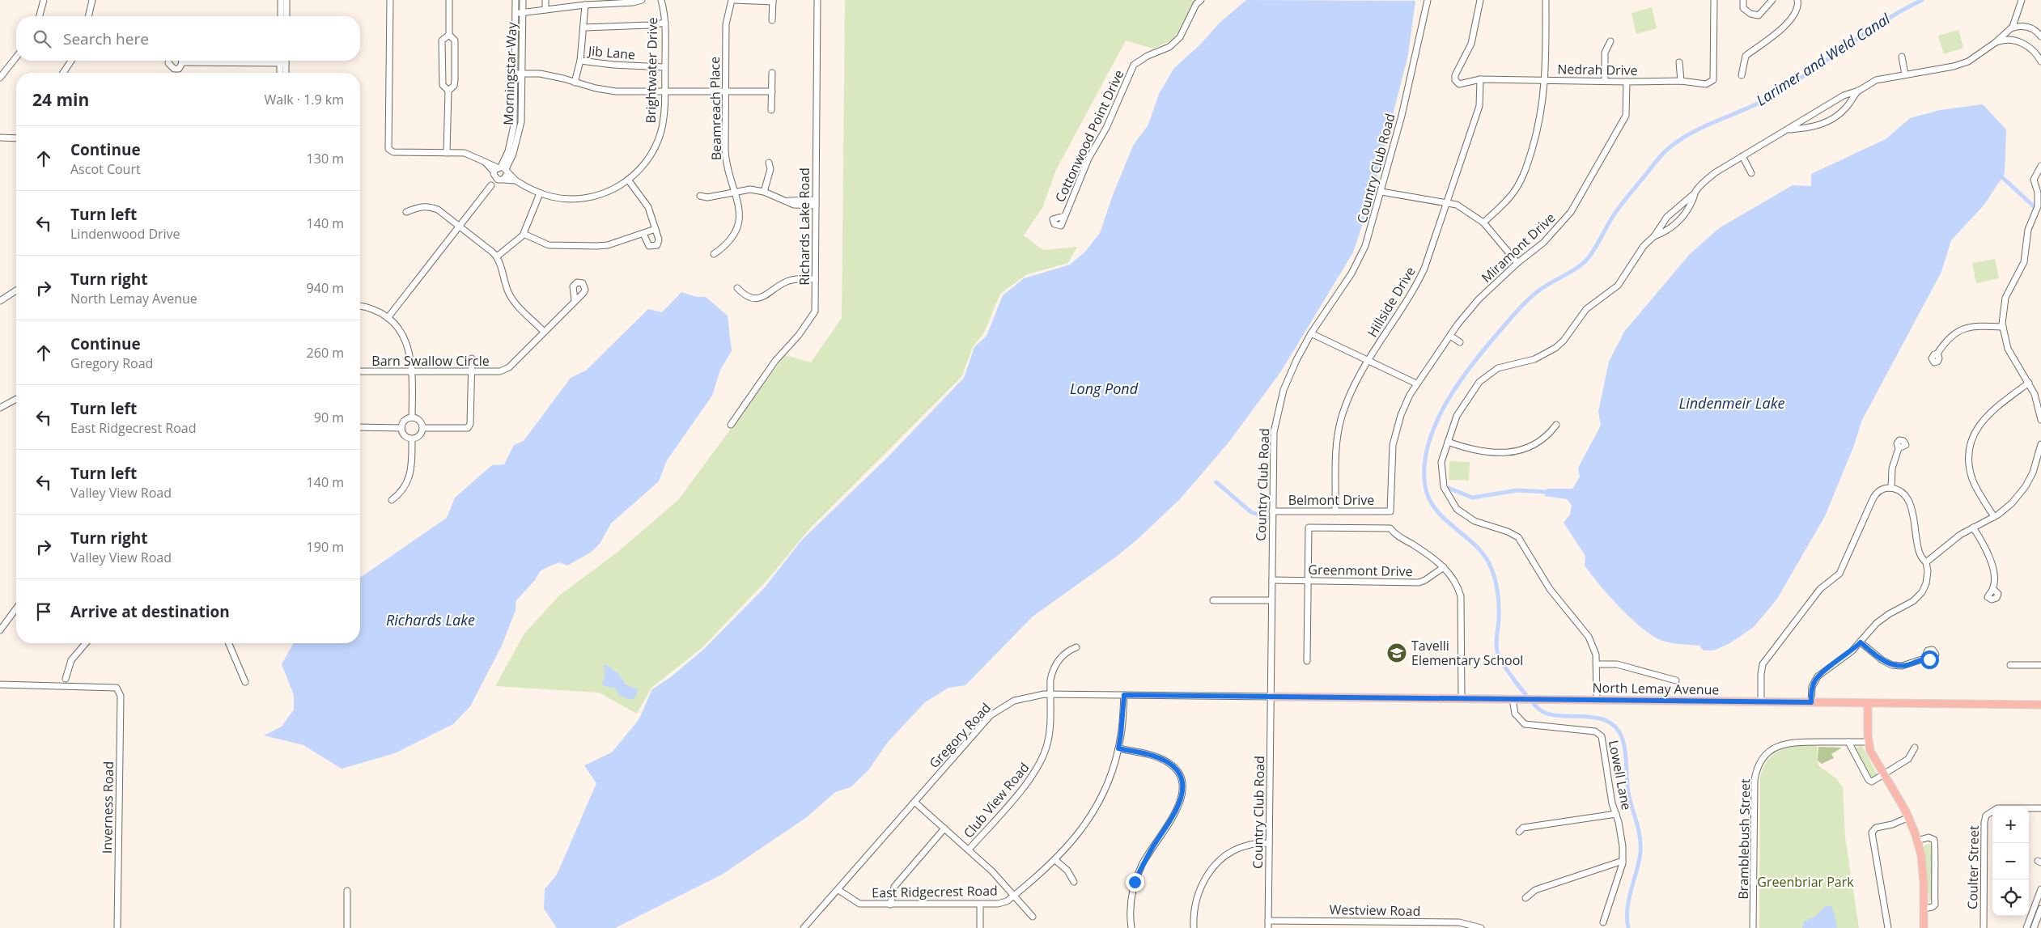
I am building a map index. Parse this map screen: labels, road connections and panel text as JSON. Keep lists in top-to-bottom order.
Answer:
{
  "streets": {
    "main road": ["North Lemay Avenue"],
    "street": [
      "Jib Lane",
      "Nedrah Drive",
      "Brightwater Drive",
      "Morningstar Way",
      "Beamreach Place",
      "Cottonwood Point Drive",
      "Country Club Road",
      "Richards Lake Road",
      "Miramont Drive",
      "Hillside Drive",
      "Barn Swallow Circle",
      "Belmont Drive",
      "Greenmont Drive",
      "Gregory Road",
      "Lowell Lane",
      "Club View Road",
      "Inverness Road",
      "Bramblebush Street",
      "Coulter Street",
      "East Ridgecrest Road",
      "Westview Road"
    ]
  },
  "crossings": [
    ["Jib Lane", "Brightwater Drive"],
    ["Nedrah Drive", "Miramont Drive"],
    ["Nedrah Drive", "Hillside Drive"],
    ["Brightwater Drive", "Morningstar Way"],
    ["Country Club Road", "Belmont Drive"],
    ["Country Club Road", "Greenmont Drive"],
    ["Country Club Road", "North Lemay Avenue"],
    ["Country Club Road", "Gregory Road"],
    ["Country Club Road", "Westview Road"],
    ["Miramont Drive", "Belmont Drive"],
    ["Hillside Drive", "Belmont Drive"],
    ["North Lemay Avenue", "Gregory Road"],
    ["North Lemay Avenue", "Lowell Lane"],
    ["Gregory Road", "Club View Road"],
    ["Gregory Road", "East Ridgecrest Road"]
  ],
  "water": [
    "Larimer and Weld Canal",
    "Long Pond",
    "Lindenmeir Lake",
    "Richards Lake"
  ],
  "parks": ["Greenbriar Park"],
  "places": {
    "school or university": ["Tavelli Elementary School"]
  },
  "page": {
    "search": "Search here",
    "heading": ["24 min", "Walk · 1.9 km"],
    "list": [
      ["Continue", "Ascot Court", "130 m"],
      ["Turn left", "Lindenwood Drive", "140 m"],
      ["Turn right", "North Lemay Avenue", "940 m"],
      ["Continue", "Gregory Road", "260 m"],
      ["Turn left", "East Ridgecrest Road", "90 m"],
      ["Turn left", "Valley View Road", "140 m"],
      ["Turn right", "Valley View Road", "190 m"],
      "Arrive at destination"
    ],
    "map_buttons": ["+", "−"]
  }
}
